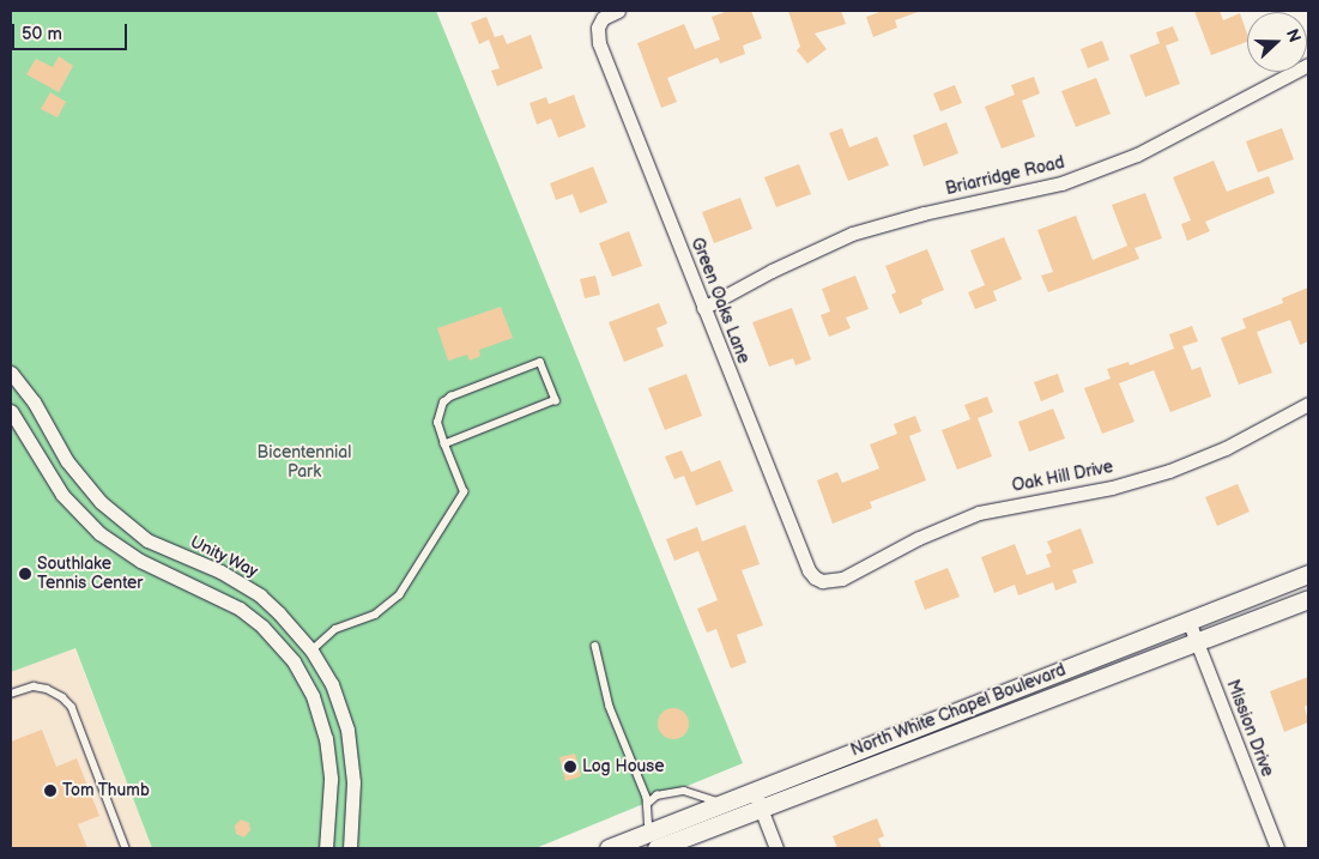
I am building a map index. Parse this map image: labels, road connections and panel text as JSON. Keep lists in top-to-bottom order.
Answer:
{
  "streets": {
    "main road": ["North White Chapel Boulevard"],
    "street": [
      "Briarridge Road",
      "Green Oaks Lane",
      "Oak Hill Drive",
      "Unity Way",
      "Mission Drive"
    ]
  },
  "crossings": [
    ["Briarridge Road", "Green Oaks Lane"],
    ["Green Oaks Lane", "Oak Hill Drive"],
    ["North White Chapel Boulevard", "Mission Drive"]
  ],
  "parks": ["Bicentennial Park"],
  "places": ["Southlake Tennis Center", "Log House", "Tom Thumb"],
  "scale_bar": "50 m",
  "north": "right"
}
